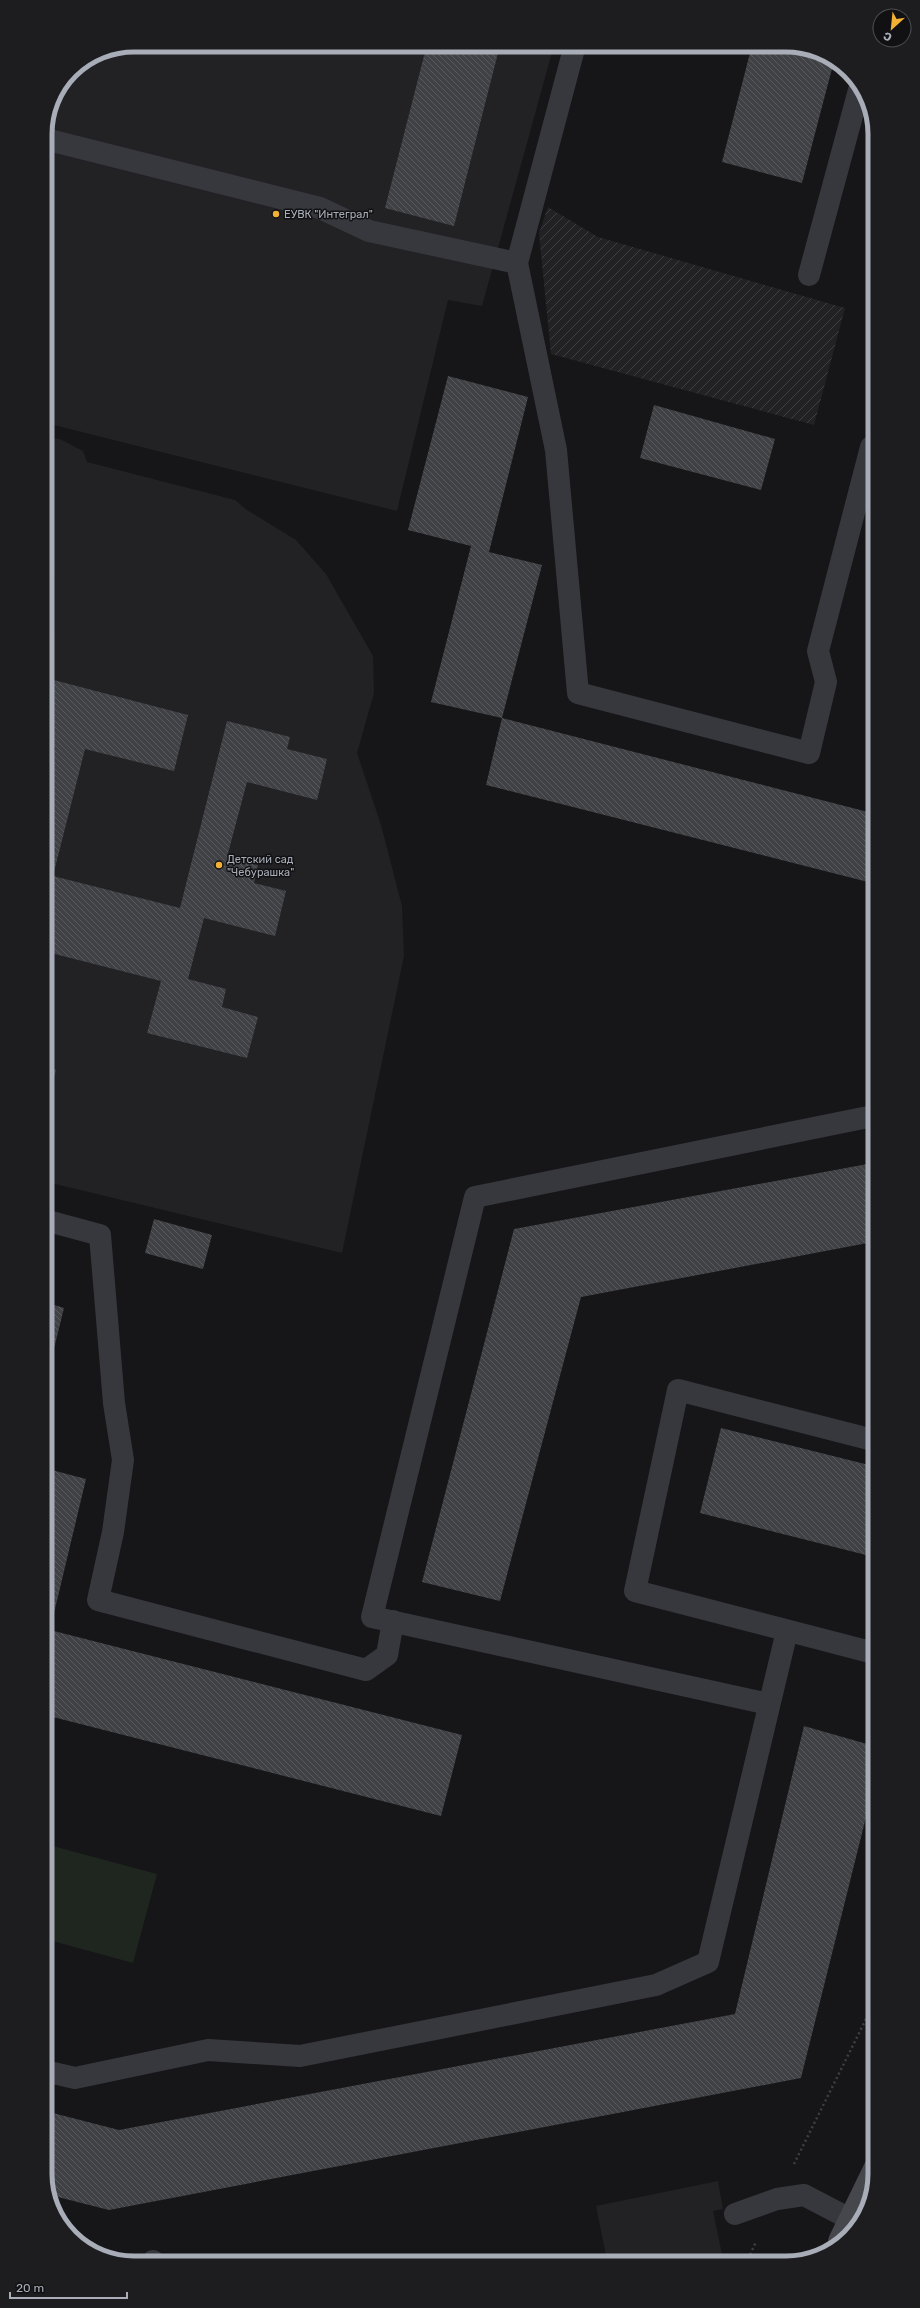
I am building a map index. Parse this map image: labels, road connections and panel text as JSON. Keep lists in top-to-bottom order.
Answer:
{
  "places": ["ЕУВК \"Интеграл\"", "Детский сад \"Чебурашка\""],
  "scale_bar": "20 m",
  "north": "bottom left"
}
